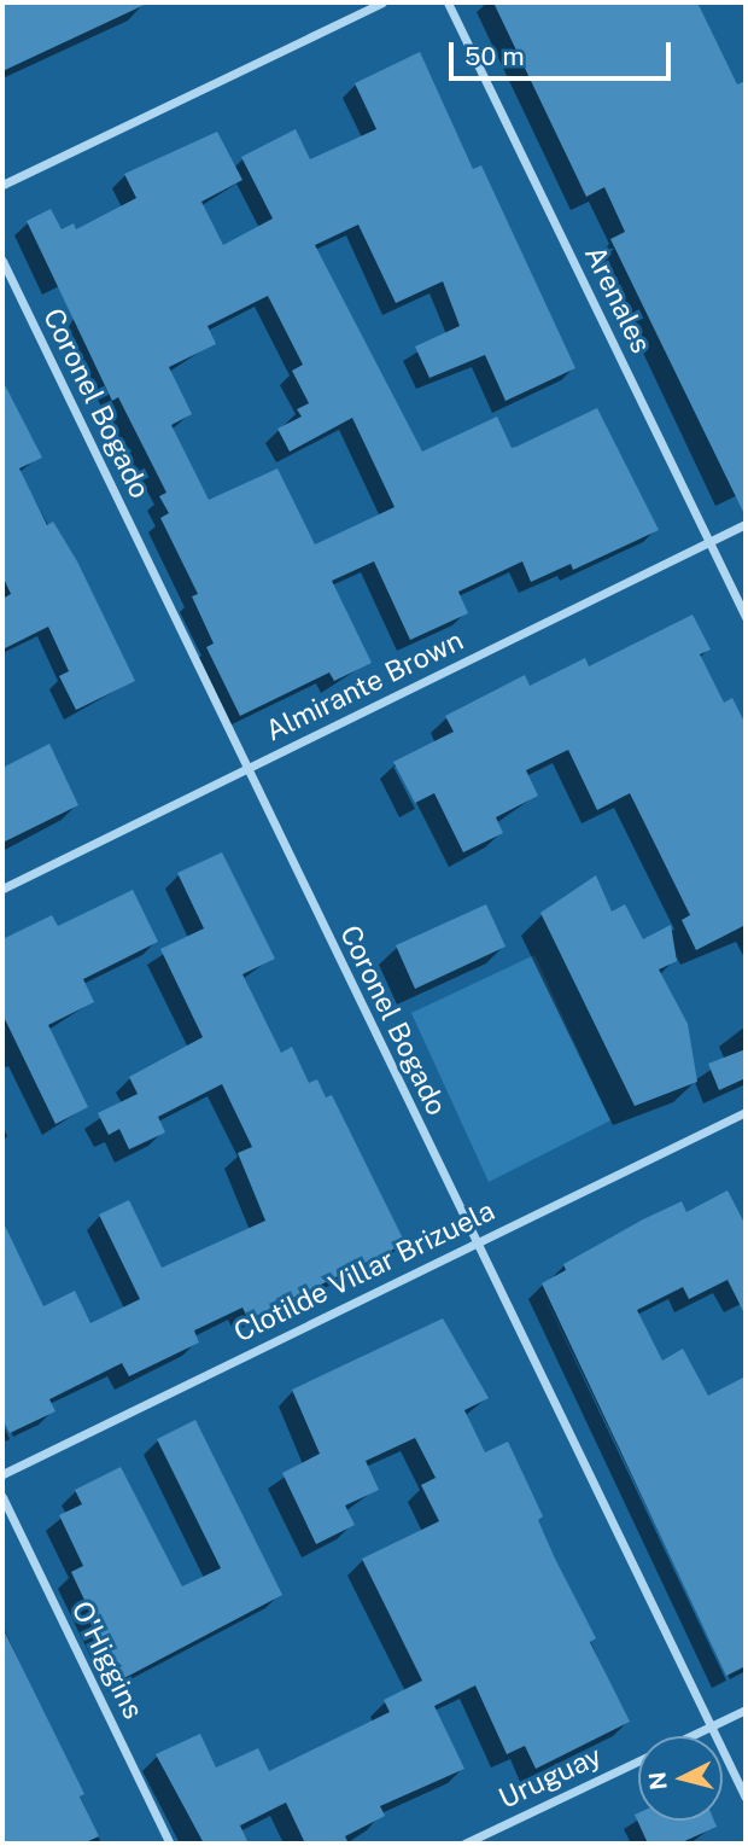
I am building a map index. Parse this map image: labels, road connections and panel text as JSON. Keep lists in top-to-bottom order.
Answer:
{
  "streets": {
    "street": [
      "Arenales",
      "Coronel Bogado",
      "Almirante Brown",
      "Clotilde Villar Brizuela",
      "O'Higgins",
      "Uruguay"
    ]
  },
  "crossings": [
    ["Arenales", "Almirante Brown"],
    ["Coronel Bogado", "Almirante Brown"],
    ["Coronel Bogado", "Clotilde Villar Brizuela"],
    ["Coronel Bogado", "Uruguay"]
  ],
  "scale_bar": "50 m",
  "north": "left"
}
